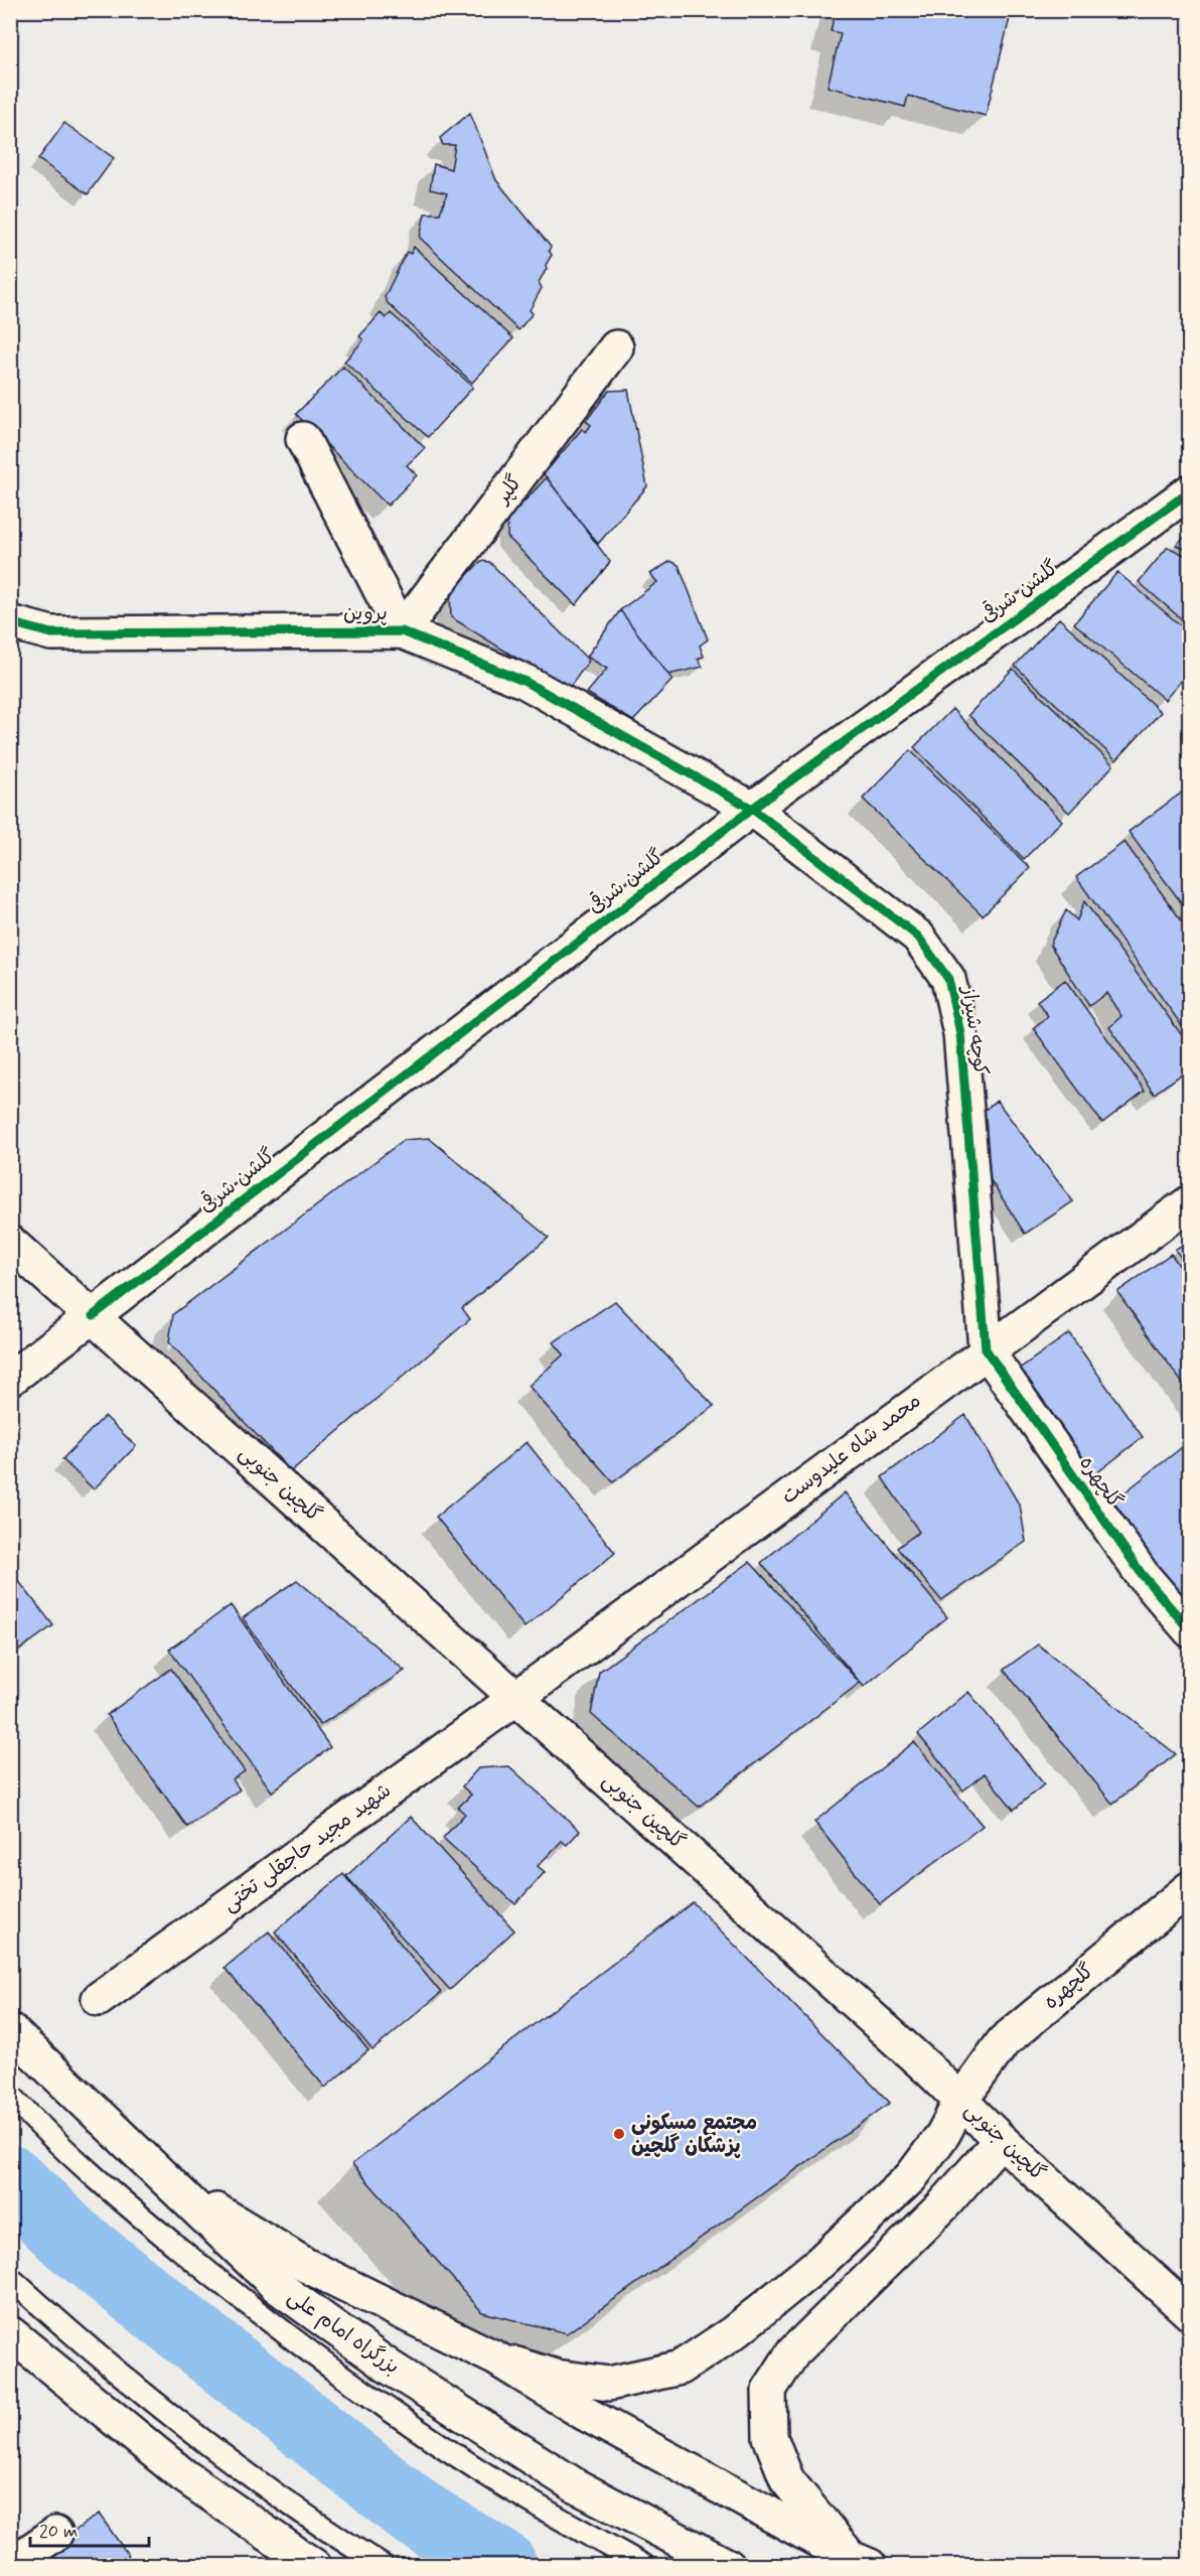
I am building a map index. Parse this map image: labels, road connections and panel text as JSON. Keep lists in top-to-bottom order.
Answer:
{
  "streets": {
    "main road": [
      "گلپر",
      "گلشن شرقی",
      "پروین",
      "کوچه شیراز",
      "محمد شاه علیدوست",
      "گلچهره",
      "گلچین جنوبی",
      "شهید مجید حاجقلی تختی",
      "بزرگراه امام علی"
    ]
  },
  "crossings": [
    ["گلپر", "پروین"],
    ["گلشن شرقی", "پروین"],
    ["گلشن شرقی", "کوچه شیراز"],
    ["گلشن شرقی", "گلچین جنوبی"],
    ["پروین", "کوچه شیراز"],
    ["کوچه شیراز", "محمد شاه علیدوست"],
    ["کوچه شیراز", "گلچهره"],
    ["محمد شاه علیدوست", "گلچهره"],
    ["محمد شاه علیدوست", "گلچین جنوبی"],
    ["محمد شاه علیدوست", "شهید مجید حاجقلی تختی"],
    ["گلچهره", "گلچین جنوبی"],
    ["گلچین جنوبی", "شهید مجید حاجقلی تختی"]
  ],
  "places": ["مجتمع مسکونی پزشکان گلچین"],
  "scale_bar": "20 m"
}
